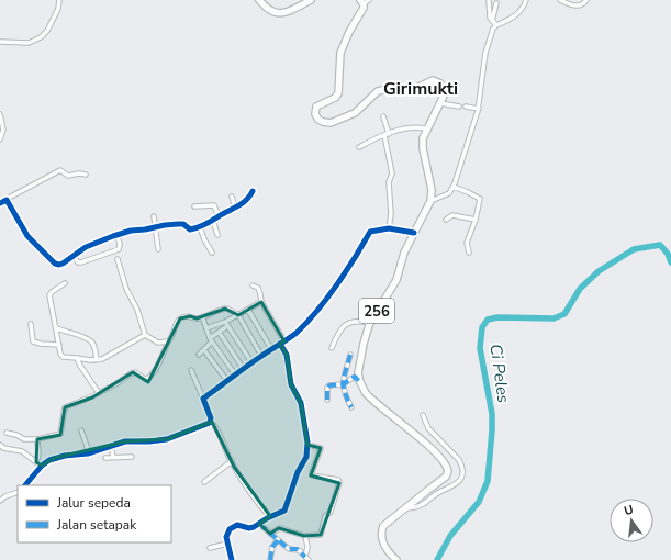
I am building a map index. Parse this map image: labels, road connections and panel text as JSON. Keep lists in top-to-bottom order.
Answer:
{
  "streets": {
    "main road": ["256"]
  },
  "districts": ["Girimukti"],
  "water": ["Ci Peles"],
  "legend": ["Jalur sepeda", "Jalan setapak"],
  "north": "top"
}
